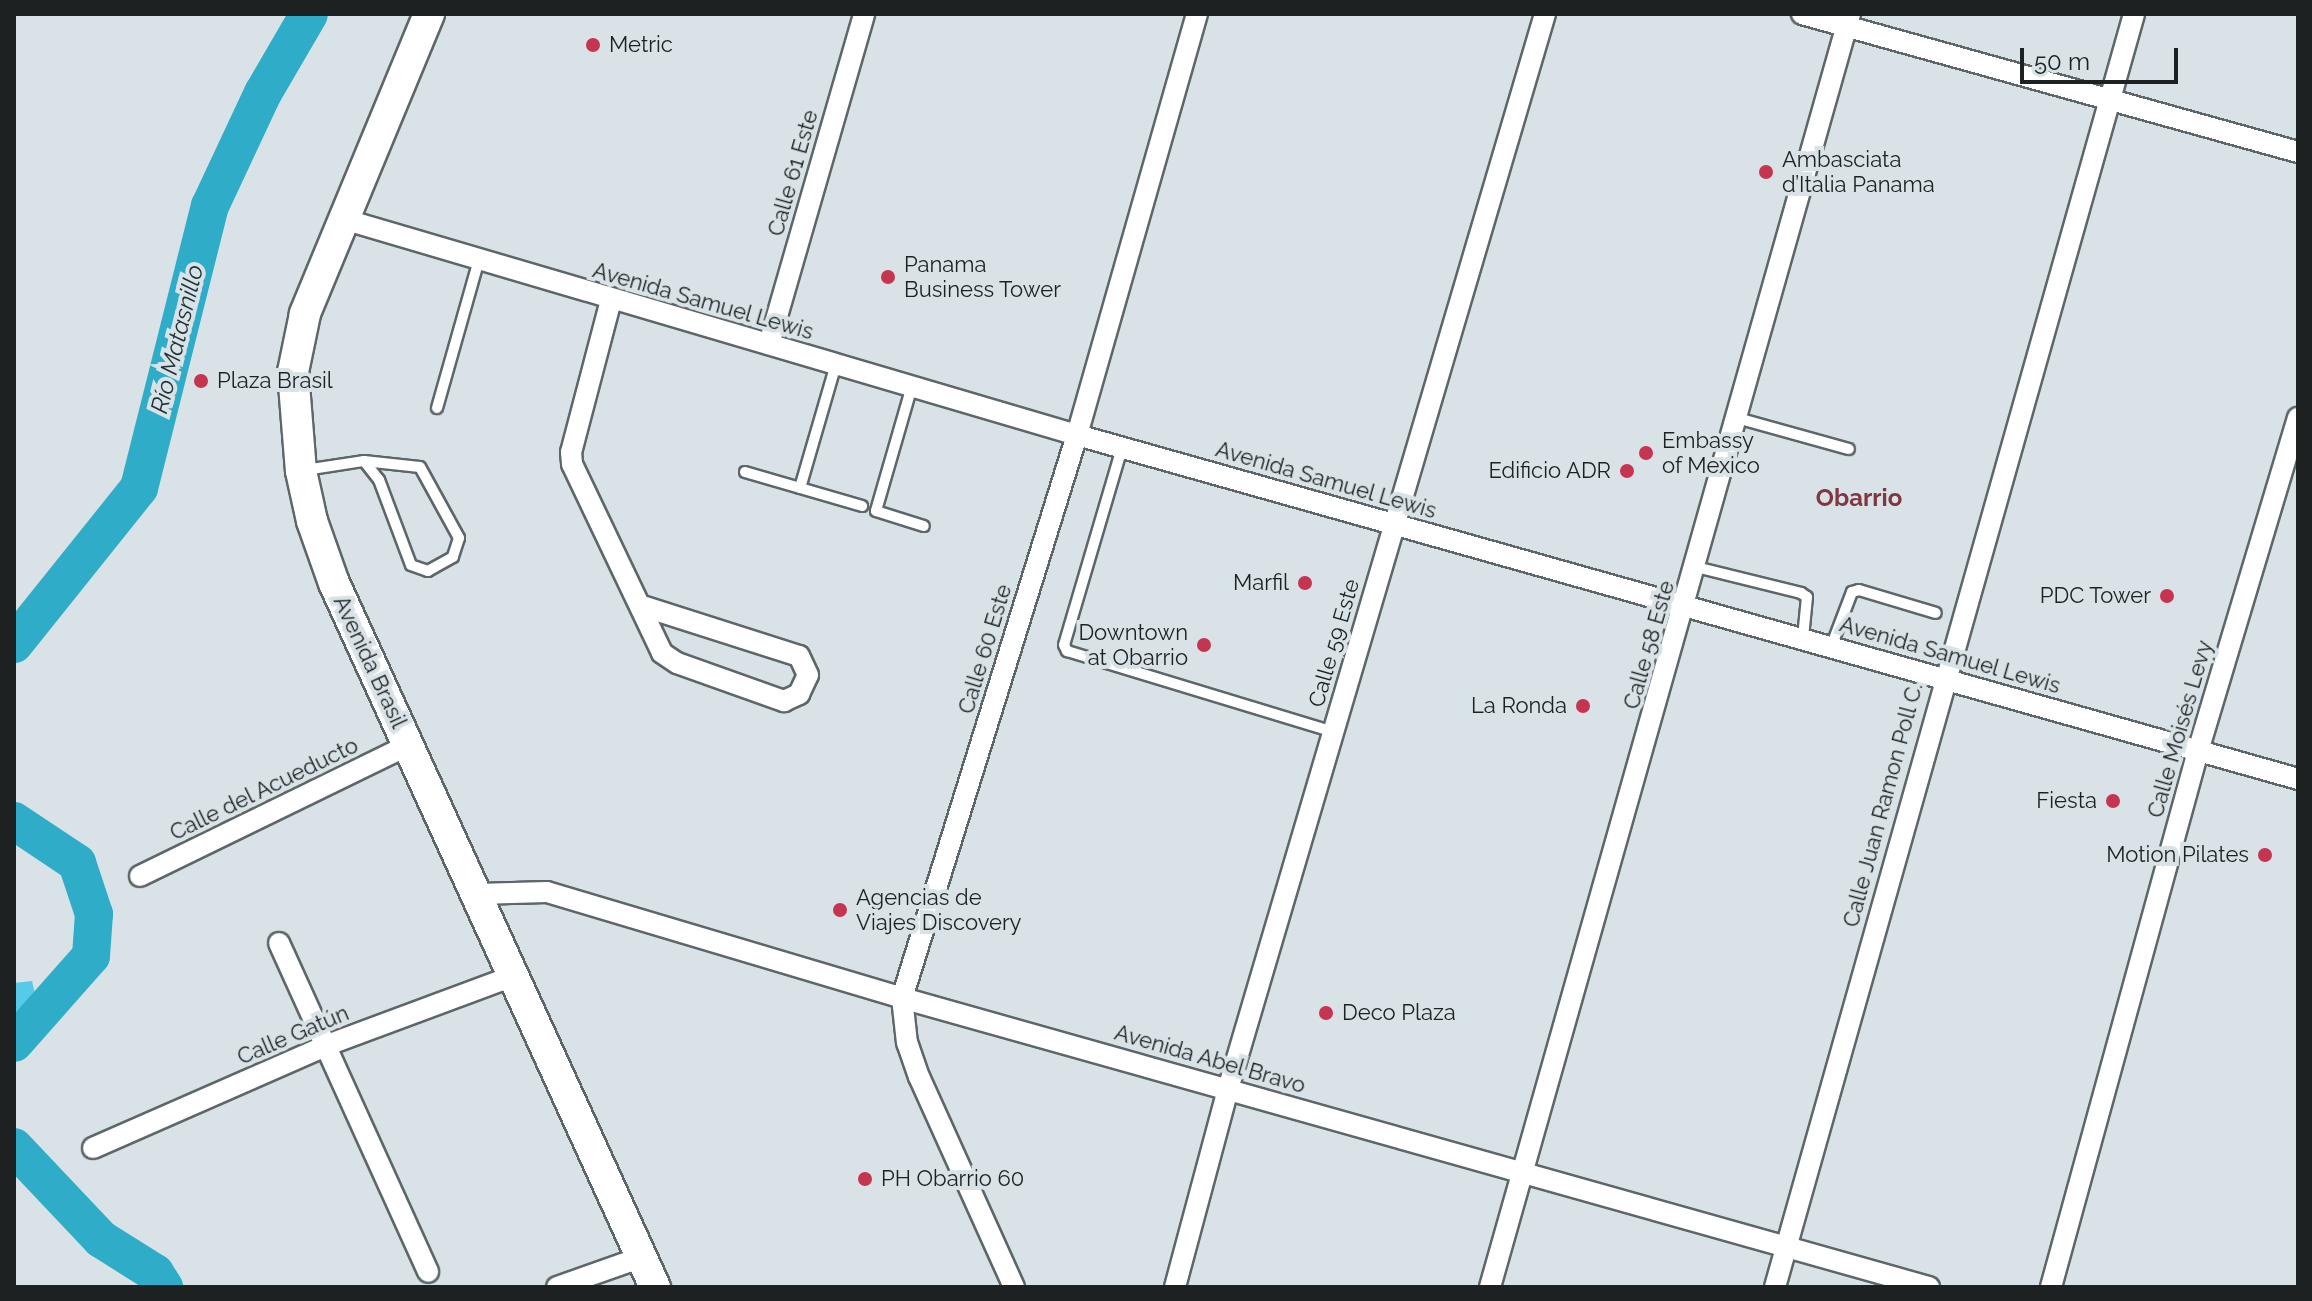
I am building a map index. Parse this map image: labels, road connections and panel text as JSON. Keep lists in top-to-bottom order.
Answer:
{
  "streets": {
    "main road": ["Avenida Brasil"],
    "street": [
      "Calle 61 Este",
      "Avenida Samuel Lewis",
      "Calle 59 Este",
      "Calle 58 Este",
      "Calle 60 Este",
      "Calle Moisés Levy",
      "Calle del Acueducto",
      "Calle Juan Ramon Poll C.",
      "Calle Gatún",
      "Avenida Abel Bravo"
    ]
  },
  "crossings": [
    ["Calle 61 Este", "Avenida Samuel Lewis"],
    ["Avenida Samuel Lewis", "Calle 59 Este"],
    ["Avenida Samuel Lewis", "Calle 58 Este"],
    ["Avenida Samuel Lewis", "Calle 60 Este"],
    ["Avenida Samuel Lewis", "Avenida Brasil"],
    ["Avenida Samuel Lewis", "Calle Moisés Levy"],
    ["Avenida Samuel Lewis", "Calle Juan Ramon Poll C."],
    ["Calle 59 Este", "Avenida Abel Bravo"],
    ["Calle 58 Este", "Avenida Abel Bravo"],
    ["Calle 60 Este", "Avenida Abel Bravo"],
    ["Avenida Brasil", "Calle del Acueducto"],
    ["Avenida Brasil", "Calle Gatún"],
    ["Avenida Brasil", "Avenida Abel Bravo"],
    ["Calle Juan Ramon Poll C.", "Avenida Abel Bravo"]
  ],
  "districts": ["Obarrio"],
  "water": ["Río Matasnillo"],
  "places": [
    "Metric",
    "Ambasciata d’Italia Panama",
    "Panama Business Tower",
    "Plaza Brasil",
    "Embassy of Mexico",
    "Edificio ADR",
    "Marfil",
    "PDC Tower",
    "Downtown at Obarrio",
    "La Ronda",
    "Fiesta",
    "Motion Pilates",
    "Agencias de Viajes Discovery",
    "Deco Plaza",
    "PH Obarrio 60"
  ],
  "scale_bar": "50 m"
}
